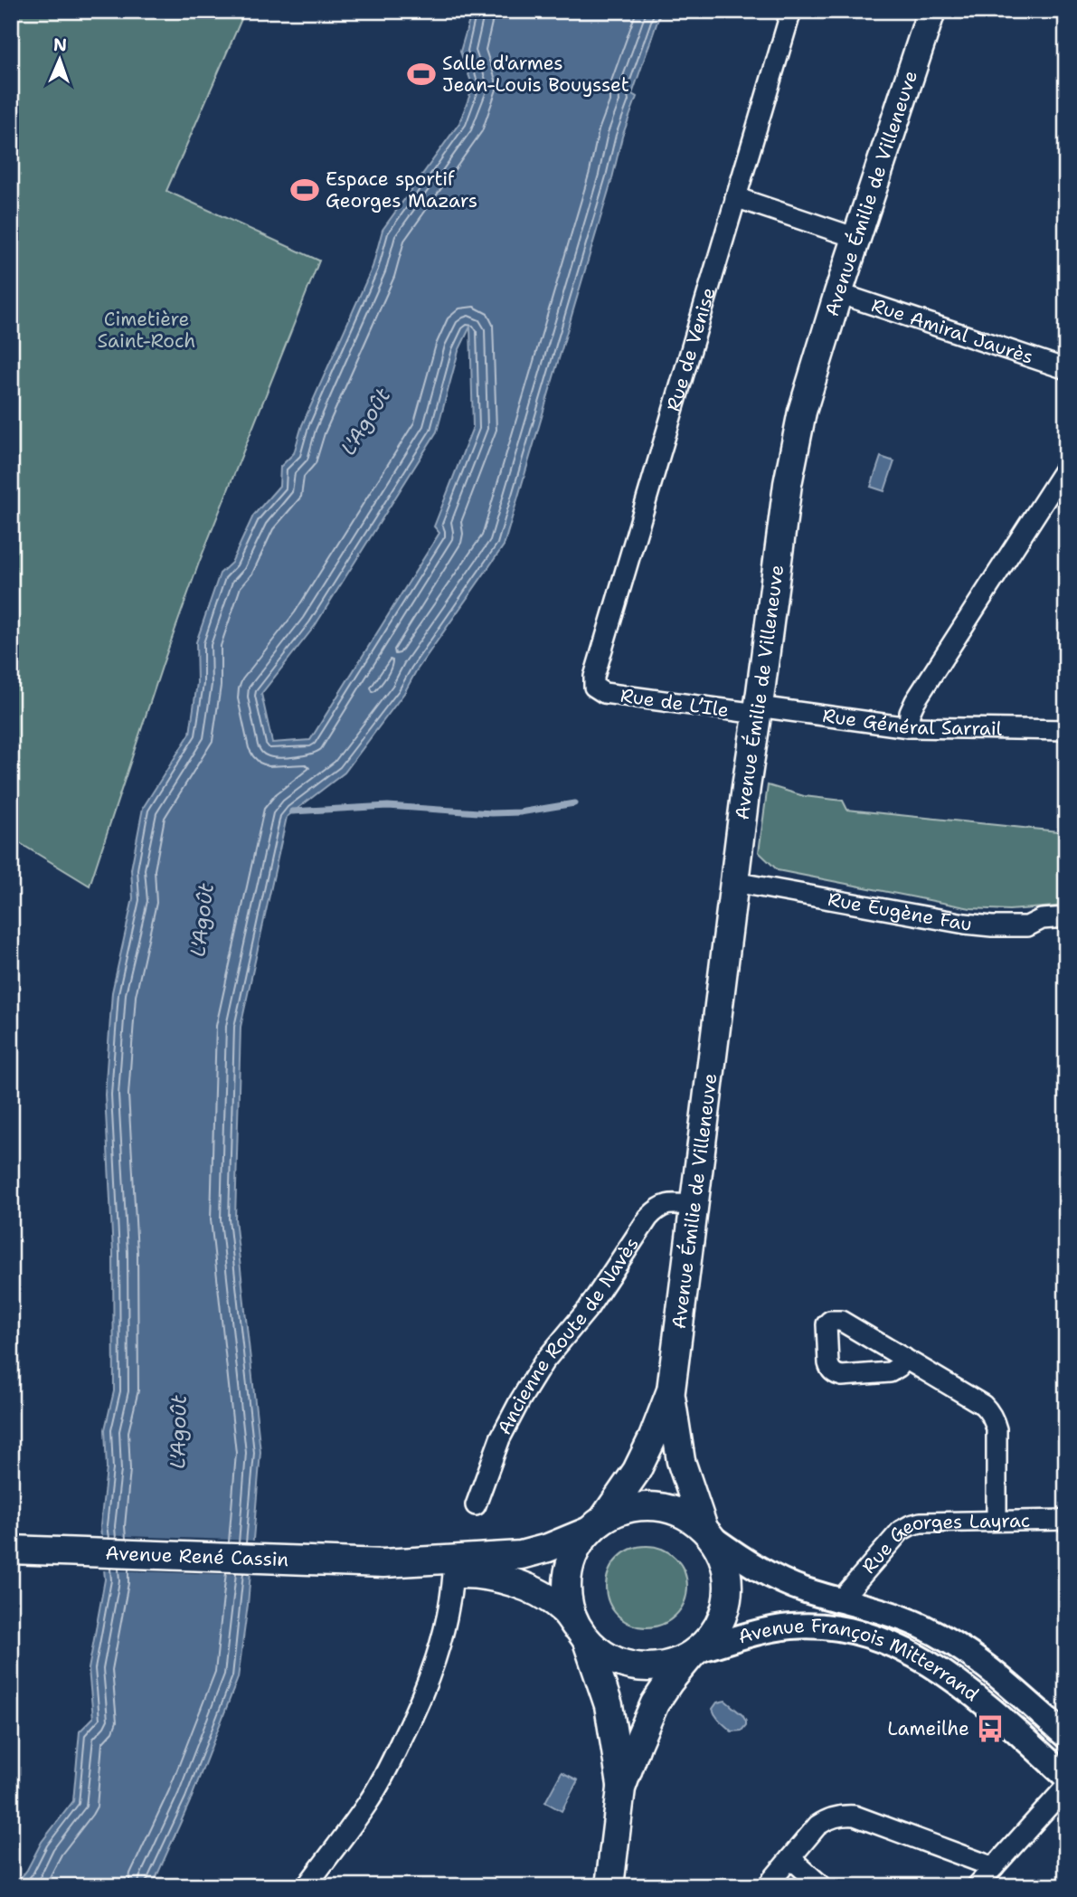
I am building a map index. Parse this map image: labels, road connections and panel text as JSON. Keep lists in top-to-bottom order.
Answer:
{
  "streets": {
    "main road": ["Avenue Émilie de Villeneuve", "Avenue René Cassin"],
    "street": [
      "Rue Amiral Jaurès",
      "Rue de Venise",
      "Rue de L’Ile",
      "Rue Général Sarrail",
      "Rue Eugène Fau",
      "Ancienne Route de Navès",
      "Rue Georges Layrac",
      "Avenue François Mitterrand"
    ]
  },
  "crossings": [
    ["Avenue Émilie de Villeneuve", "Rue Amiral Jaurès"],
    ["Avenue Émilie de Villeneuve", "Rue de L’Ile"],
    ["Avenue Émilie de Villeneuve", "Rue Général Sarrail"],
    ["Avenue Émilie de Villeneuve", "Rue Eugène Fau"],
    ["Avenue Émilie de Villeneuve", "Ancienne Route de Navès"],
    ["Avenue Émilie de Villeneuve", "Avenue René Cassin"],
    ["Avenue Émilie de Villeneuve", "Avenue François Mitterrand"],
    ["Rue de Venise", "Rue de L’Ile"],
    ["Rue de L’Ile", "Rue Général Sarrail"],
    ["Rue Georges Layrac", "Avenue François Mitterrand"],
    ["Avenue René Cassin", "Avenue François Mitterrand"]
  ],
  "water": ["L'Agoût"],
  "parks": ["Cimetière Saint-Roch"],
  "places": {
    "sports": ["Salle d'armes Jean-Louis Bouysset", "Espace sportif Georges Mazars"],
    "bus stop": ["Lameilhe"]
  },
  "north": "top"
}
